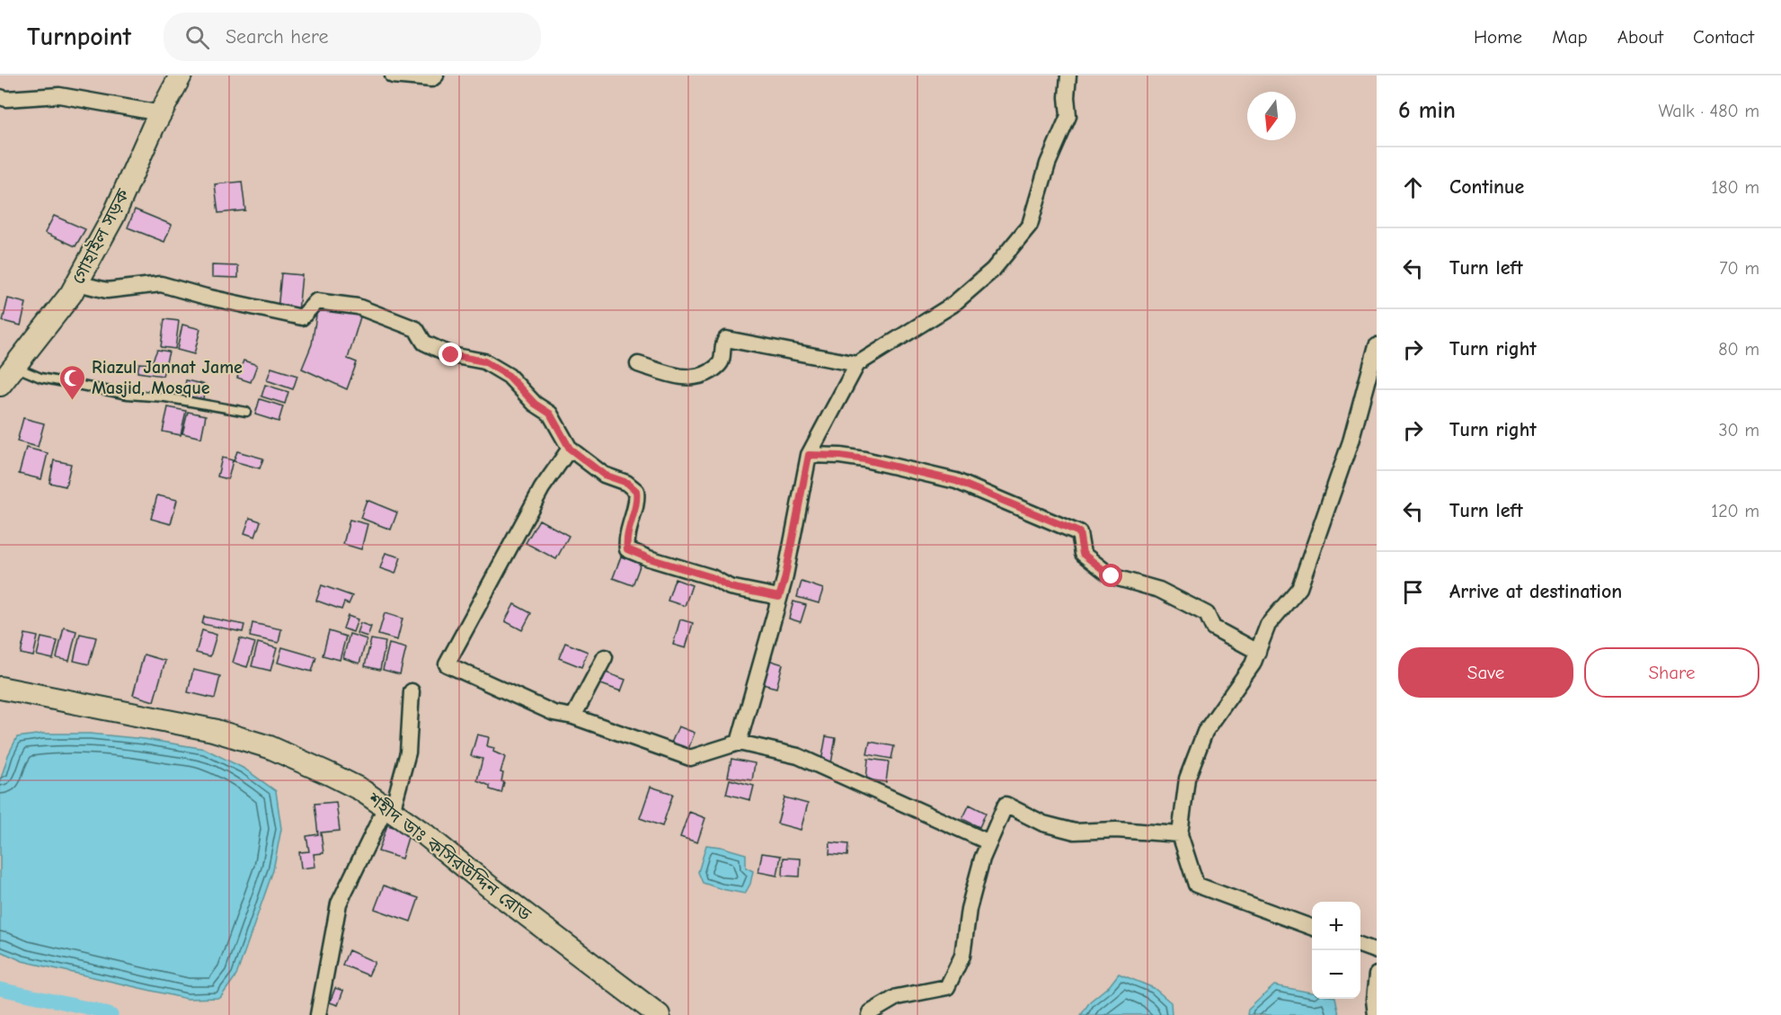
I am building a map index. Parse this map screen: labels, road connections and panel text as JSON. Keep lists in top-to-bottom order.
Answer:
{
  "streets": {
    "street": ["গোহাইল সড়ক", "শহীদ ডাঃ কসিরউদ্দিন রোড"]
  },
  "places": {
    "mosque": ["Riazul Jannat Jame Masjid, Mosque"]
  },
  "north": "bottom",
  "page": {
    "header": "Turnpoint",
    "search": "Search here",
    "nav": [
      "Home",
      "Map",
      "About",
      "Contact"
    ],
    "heading": ["6 min", "Walk · 480 m"],
    "list": [
      ["Continue", "180 m"],
      ["Turn left", "70 m"],
      ["Turn right", "80 m"],
      ["Turn right", "30 m"],
      ["Turn left", "120 m"],
      "Arrive at destination"
    ],
    "buttons": ["Save", "Share"],
    "map_buttons": ["+", "−"]
  }
}
